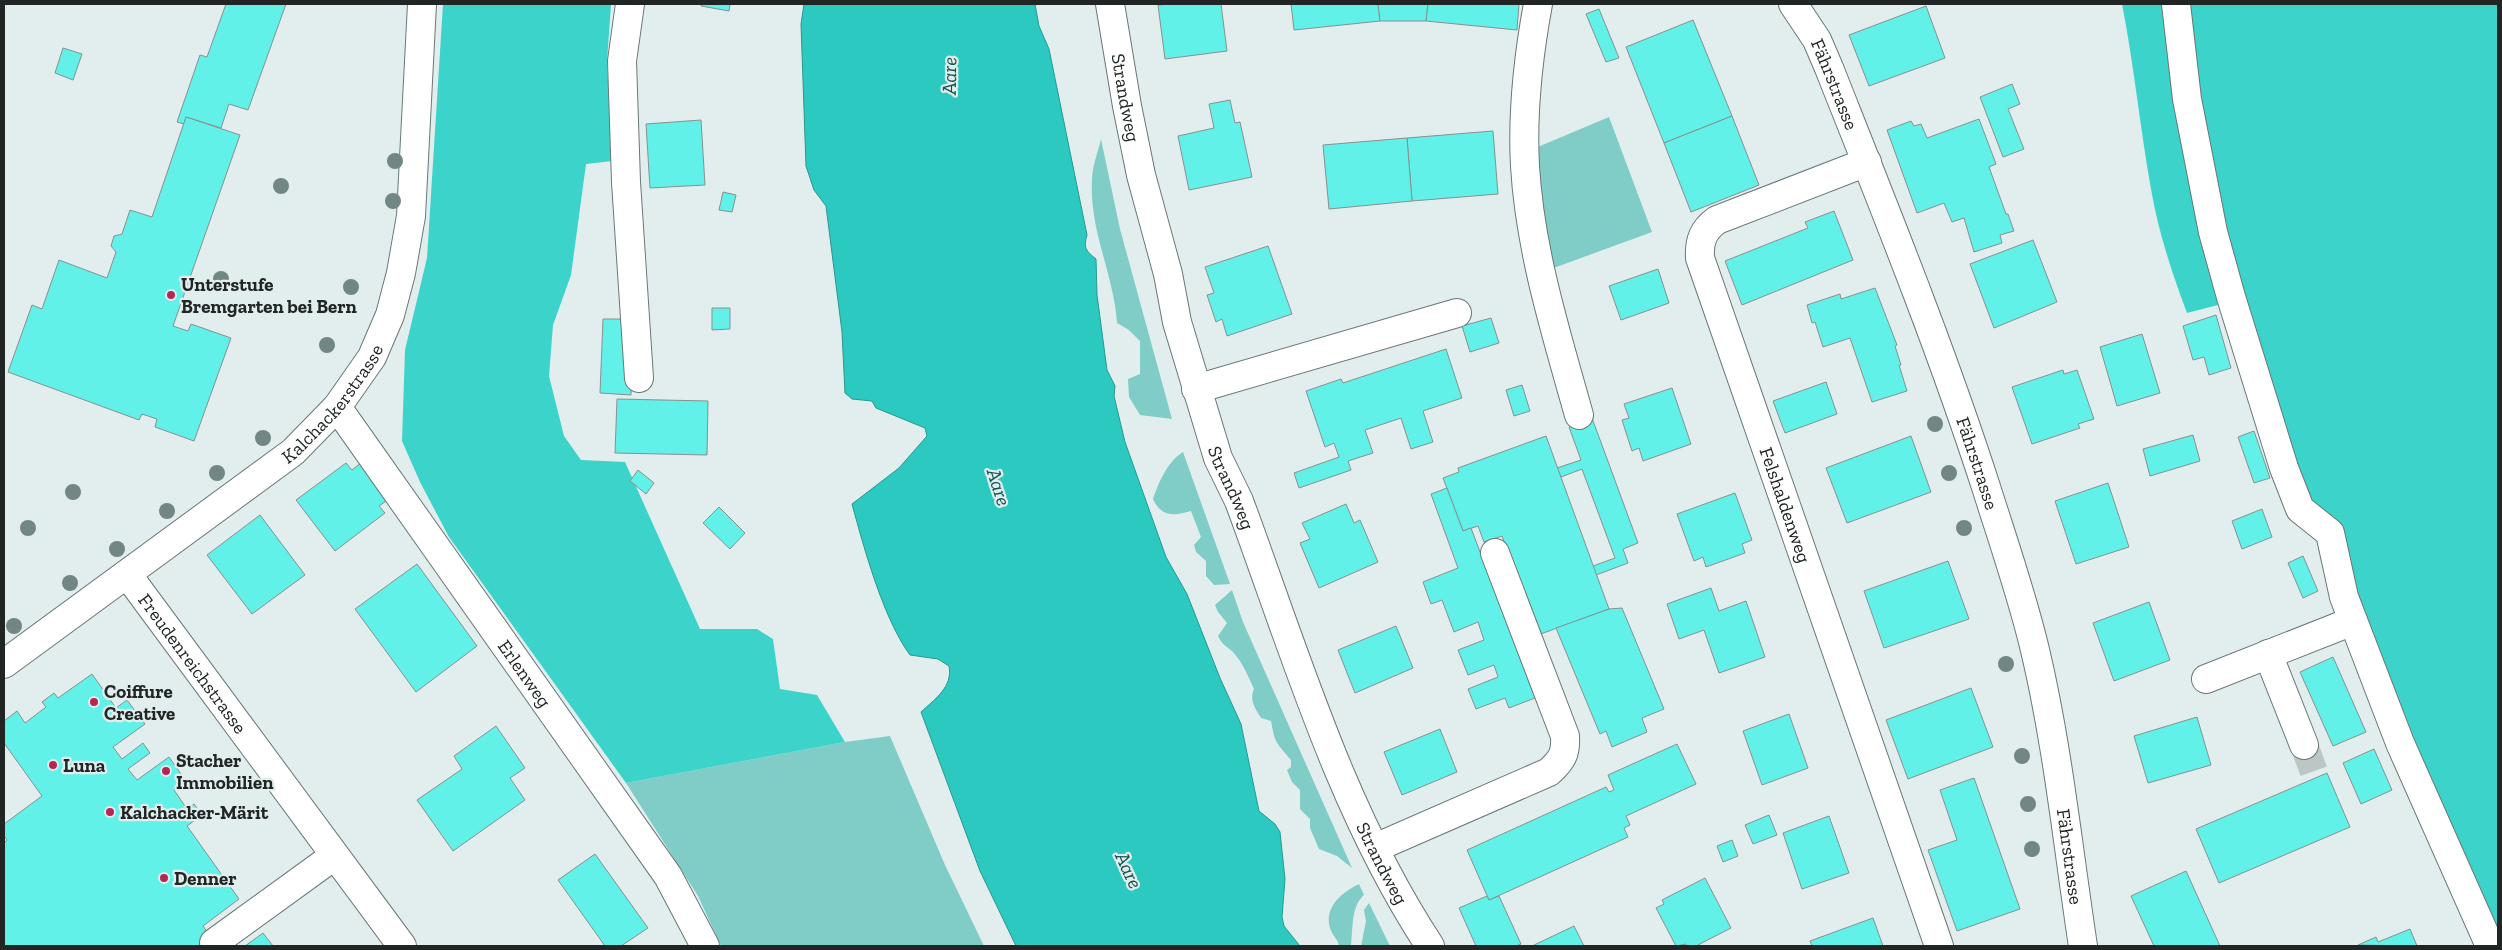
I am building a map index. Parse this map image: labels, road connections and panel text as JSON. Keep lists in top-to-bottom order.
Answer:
{
  "streets": {
    "street": [
      "Fährstrasse",
      "Strandweg",
      "Kalchackerstrasse",
      "Felshaldenweg",
      "Freudenreichstrasse",
      "Erlenweg"
    ]
  },
  "crossings": [
    ["Fährstrasse", "Felshaldenweg"],
    ["Kalchackerstrasse", "Freudenreichstrasse"],
    ["Kalchackerstrasse", "Erlenweg"]
  ],
  "water": ["Aare"],
  "places": [
    "Unterstufe Bremgarten bei Bern",
    "Coiffure Creative",
    "Luna",
    "Stacher Immobilien",
    "Kalchacker-Märit",
    "Denner"
  ]
}
